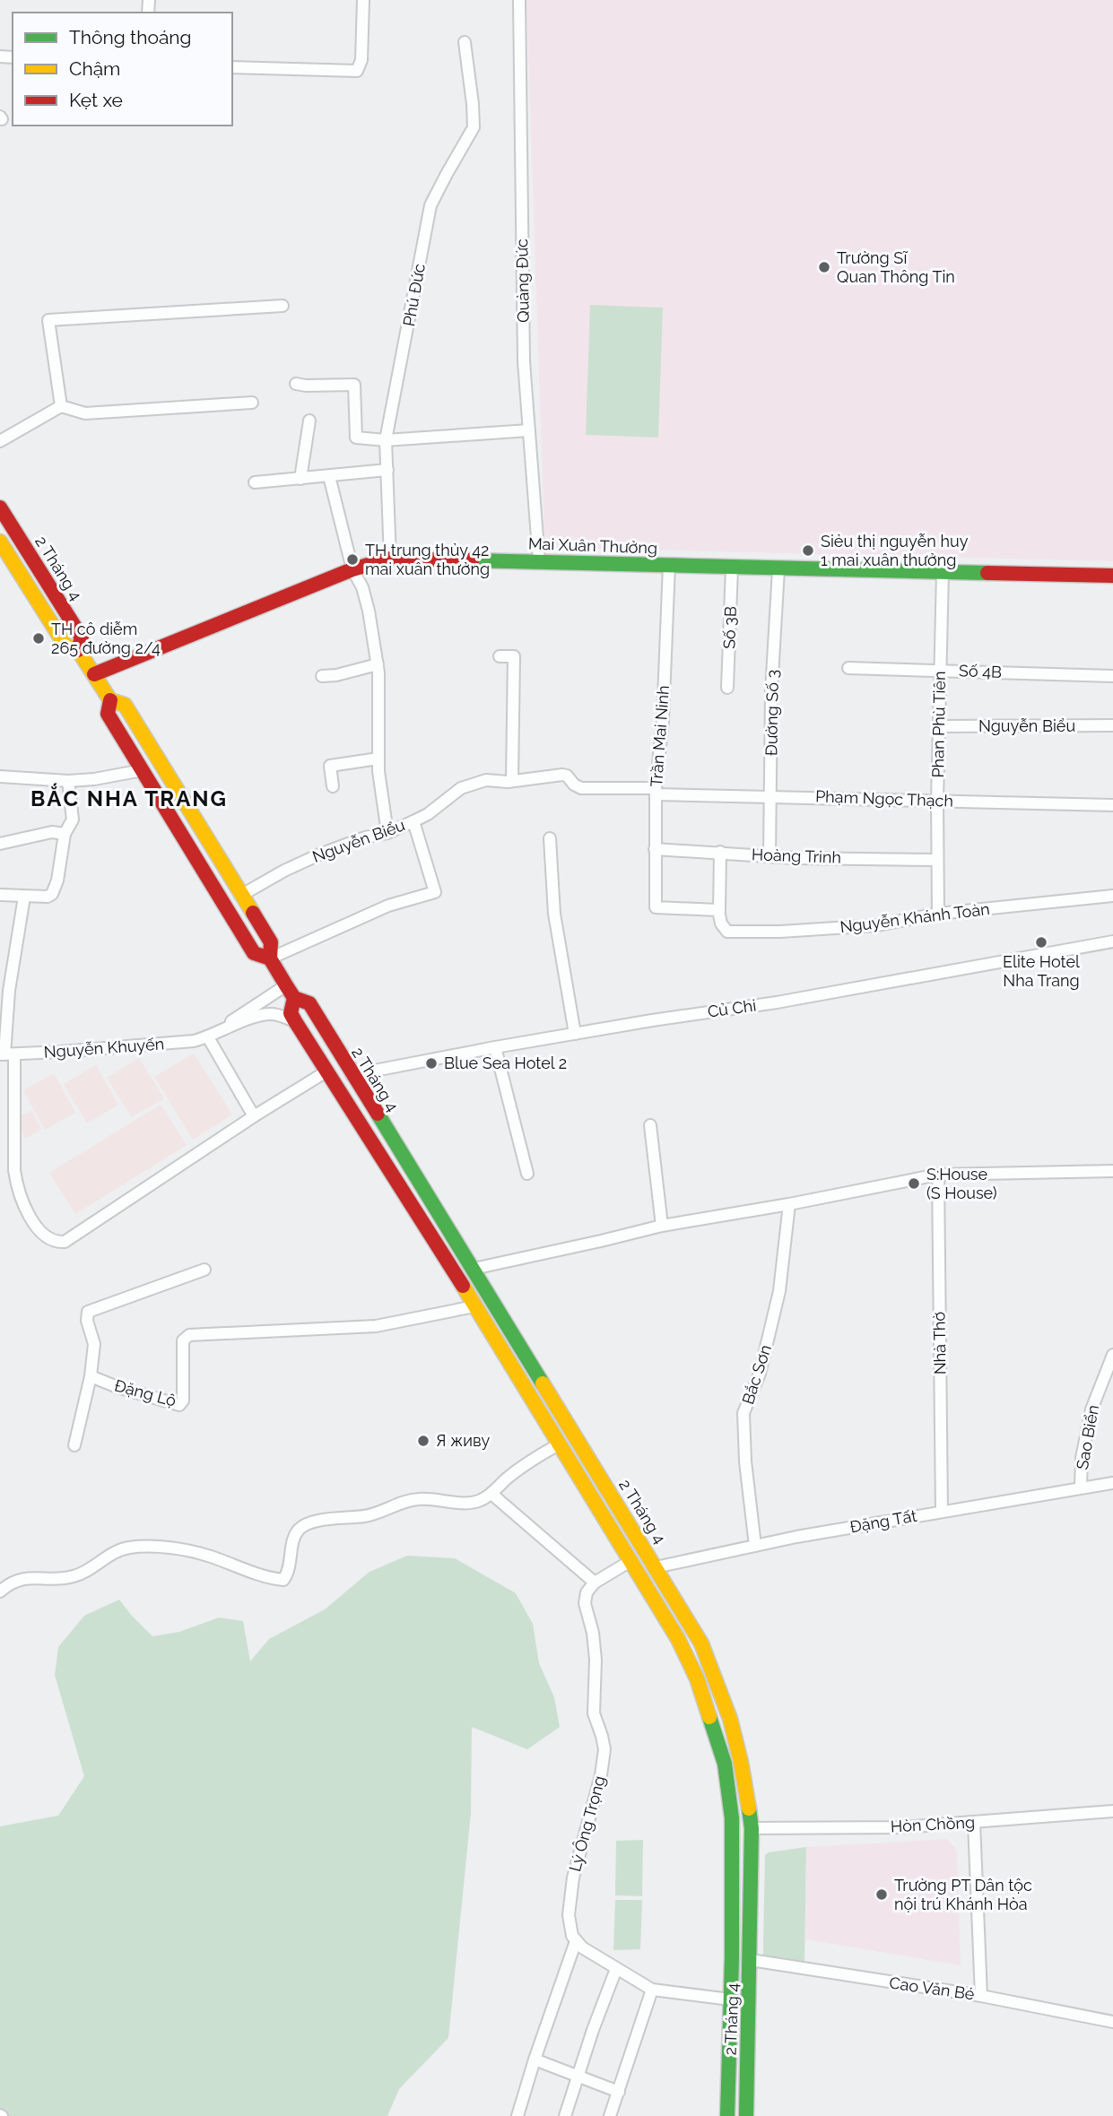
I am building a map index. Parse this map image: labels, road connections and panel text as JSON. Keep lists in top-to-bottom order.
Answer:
{
  "streets": {
    "main road": ["Mai Xuân Thưởng", "2 Tháng 4"],
    "street": [
      "Quảng Đức",
      "Phú Đức",
      "Số 3B",
      "Số 4B",
      "Đường Số 3",
      "Phan Phù Tiên",
      "Nguyễn Biểu",
      "Trần Mai Ninh",
      "Phạm Ngọc Thạch",
      "Hoàng Trinh",
      "Nguyễn Khánh Toàn",
      "Củ Chi",
      "Nguyễn Khuyến",
      "Nhà Thờ",
      "Bắc Sơn",
      "Đặng Lộ",
      "Sao Biển",
      "Đặng Tất",
      "Lý Ông Trọng",
      "Hòn Chồng",
      "Cao Văn Bé"
    ]
  },
  "crossings": [
    ["Quảng Đức", "Mai Xuân Thưởng"],
    ["Phú Đức", "Mai Xuân Thưởng"],
    ["Mai Xuân Thưởng", "2 Tháng 4"],
    ["Mai Xuân Thưởng", "Số 3B"],
    ["Mai Xuân Thưởng", "Đường Số 3"],
    ["Mai Xuân Thưởng", "Phan Phù Tiên"],
    ["Mai Xuân Thưởng", "Trần Mai Ninh"],
    ["2 Tháng 4", "Nguyễn Biểu"],
    ["2 Tháng 4", "Củ Chi"],
    ["2 Tháng 4", "Nguyễn Khuyến"],
    ["2 Tháng 4", "Đặng Lộ"],
    ["2 Tháng 4", "Đặng Tất"],
    ["2 Tháng 4", "Hòn Chồng"],
    ["2 Tháng 4", "Cao Văn Bé"],
    ["Số 4B", "Phan Phù Tiên"],
    ["Đường Số 3", "Phạm Ngọc Thạch"],
    ["Đường Số 3", "Hoàng Trinh"],
    ["Phan Phù Tiên", "Nguyễn Biểu"],
    ["Phan Phù Tiên", "Phạm Ngọc Thạch"],
    ["Phan Phù Tiên", "Hoàng Trinh"],
    ["Phan Phù Tiên", "Nguyễn Khánh Toàn"],
    ["Nguyễn Biểu", "Trần Mai Ninh"],
    ["Nguyễn Biểu", "Phạm Ngọc Thạch"],
    ["Trần Mai Ninh", "Phạm Ngọc Thạch"],
    ["Trần Mai Ninh", "Hoàng Trinh"],
    ["Trần Mai Ninh", "Nguyễn Khánh Toàn"],
    ["Nhà Thờ", "Đặng Tất"],
    ["Bắc Sơn", "Đặng Tất"],
    ["Sao Biển", "Đặng Tất"]
  ],
  "districts": ["BẮC NHA TRANG"],
  "places": [
    "Trường Sĩ Quan Thông Tin",
    "Siẻu thị nguyễn huy 1 mai xuân thưởng",
    "TH trung thủy 42 mai xuân thưởng",
    "TH cô diễm 265 đường 2/4",
    "Elite Hotel Nha Trang",
    "Blue Sea Hotel 2",
    "S:House (S House)",
    "Я живу",
    "Trường PT Dân tộc nội trú Khánh Hòa"
  ],
  "legend": ["Thông thoáng", "Chậm", "Kẹt xe"]
}
